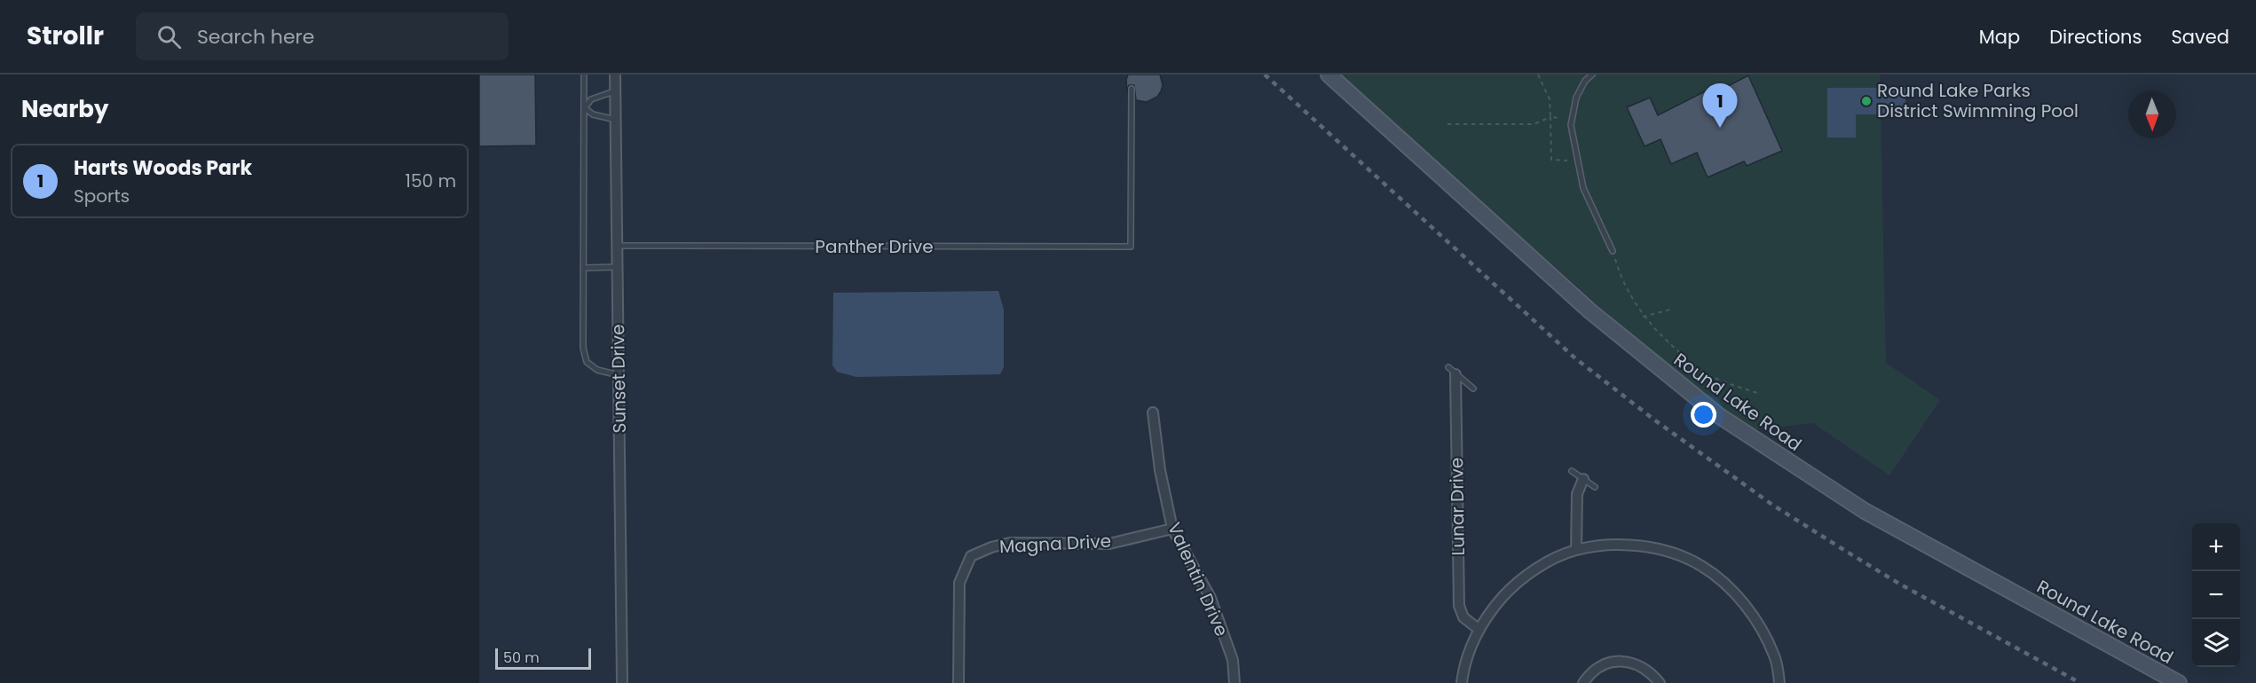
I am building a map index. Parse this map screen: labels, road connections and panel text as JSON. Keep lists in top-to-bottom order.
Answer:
{
  "streets": {
    "main road": ["Round Lake Road"],
    "street": [
      "Sunset Drive",
      "Lunar Drive",
      "Magna Drive",
      "Valentin Drive"
    ],
    "lane": ["Panther Drive"]
  },
  "crossings": [
    ["Panther Drive", "Sunset Drive"],
    ["Magna Drive", "Valentin Drive"]
  ],
  "places": ["Round Lake Parks District Swimming Pool"],
  "scale_bar": "50 m",
  "north": "bottom",
  "page": {
    "header": "Strollr",
    "search": "Search here",
    "nav": ["Map", "Directions", "Saved"],
    "heading": "Nearby",
    "pins": "1",
    "list": [
      {
        "mark": "1",
        "name": "Harts Woods Park",
        "note": "Sports",
        "value": "150 m"
      }
    ],
    "map_buttons": ["+", "−"],
    "scale": "50 m"
  }
}
